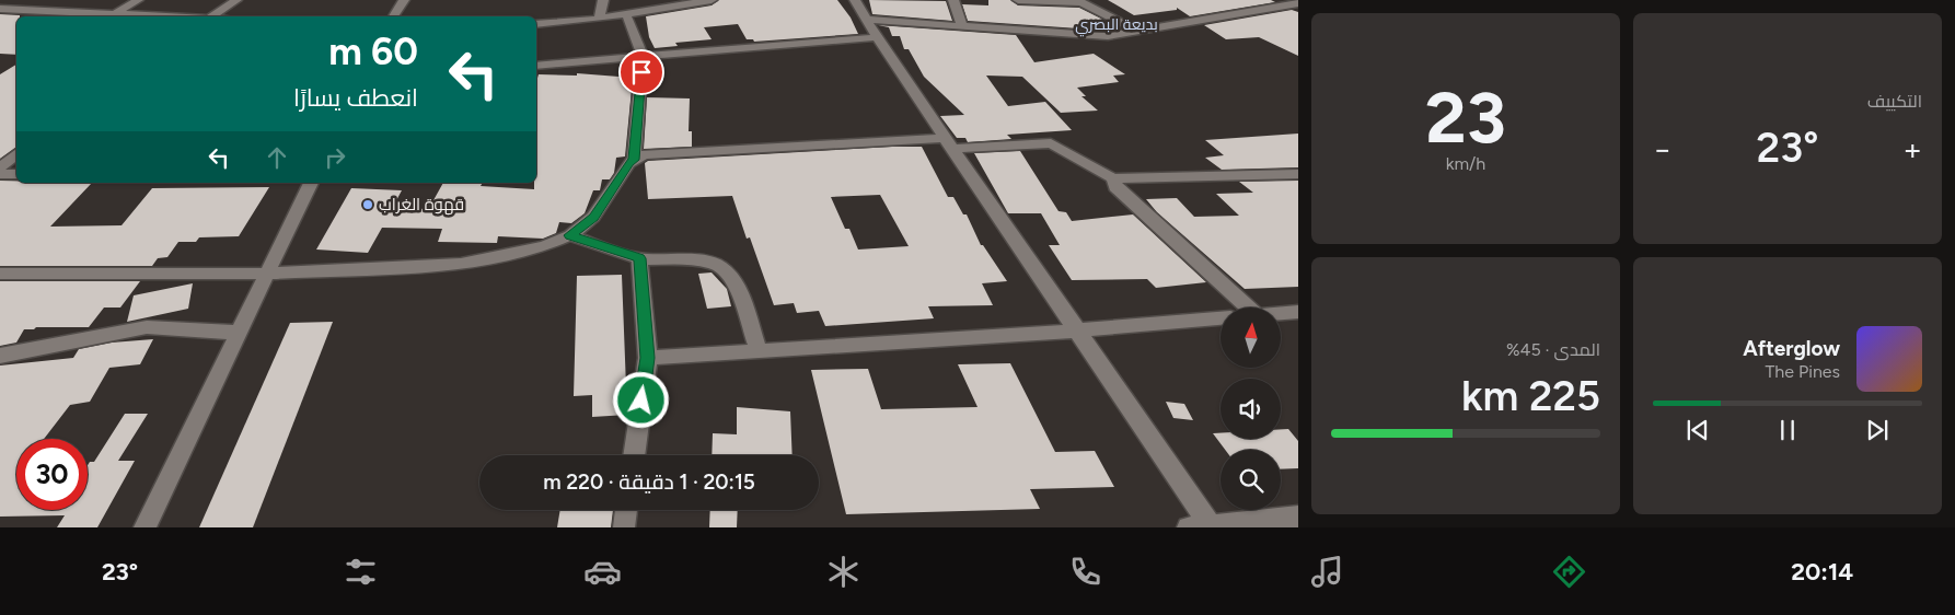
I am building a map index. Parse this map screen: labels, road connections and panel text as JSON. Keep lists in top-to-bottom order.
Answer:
{
  "districts": ["بديعة البصري"],
  "places": ["قهوة الغراب"],
  "north": "top",
  "page": {
    "tile": [
      "التكييف",
      ["23", "km/h"],
      ["المدى · 45%", "225 km"]
    ],
    "turn": ["60 m", "انعطف يسارًا"],
    "heat": ["−", "23°", "+"],
    "song": ["Afterglow", "The Pines"],
    "limit": "30",
    "trip": "20:15 · 1 دقيقة · 220 m",
    "tabs": ["20:14", "23°"]
  }
}
